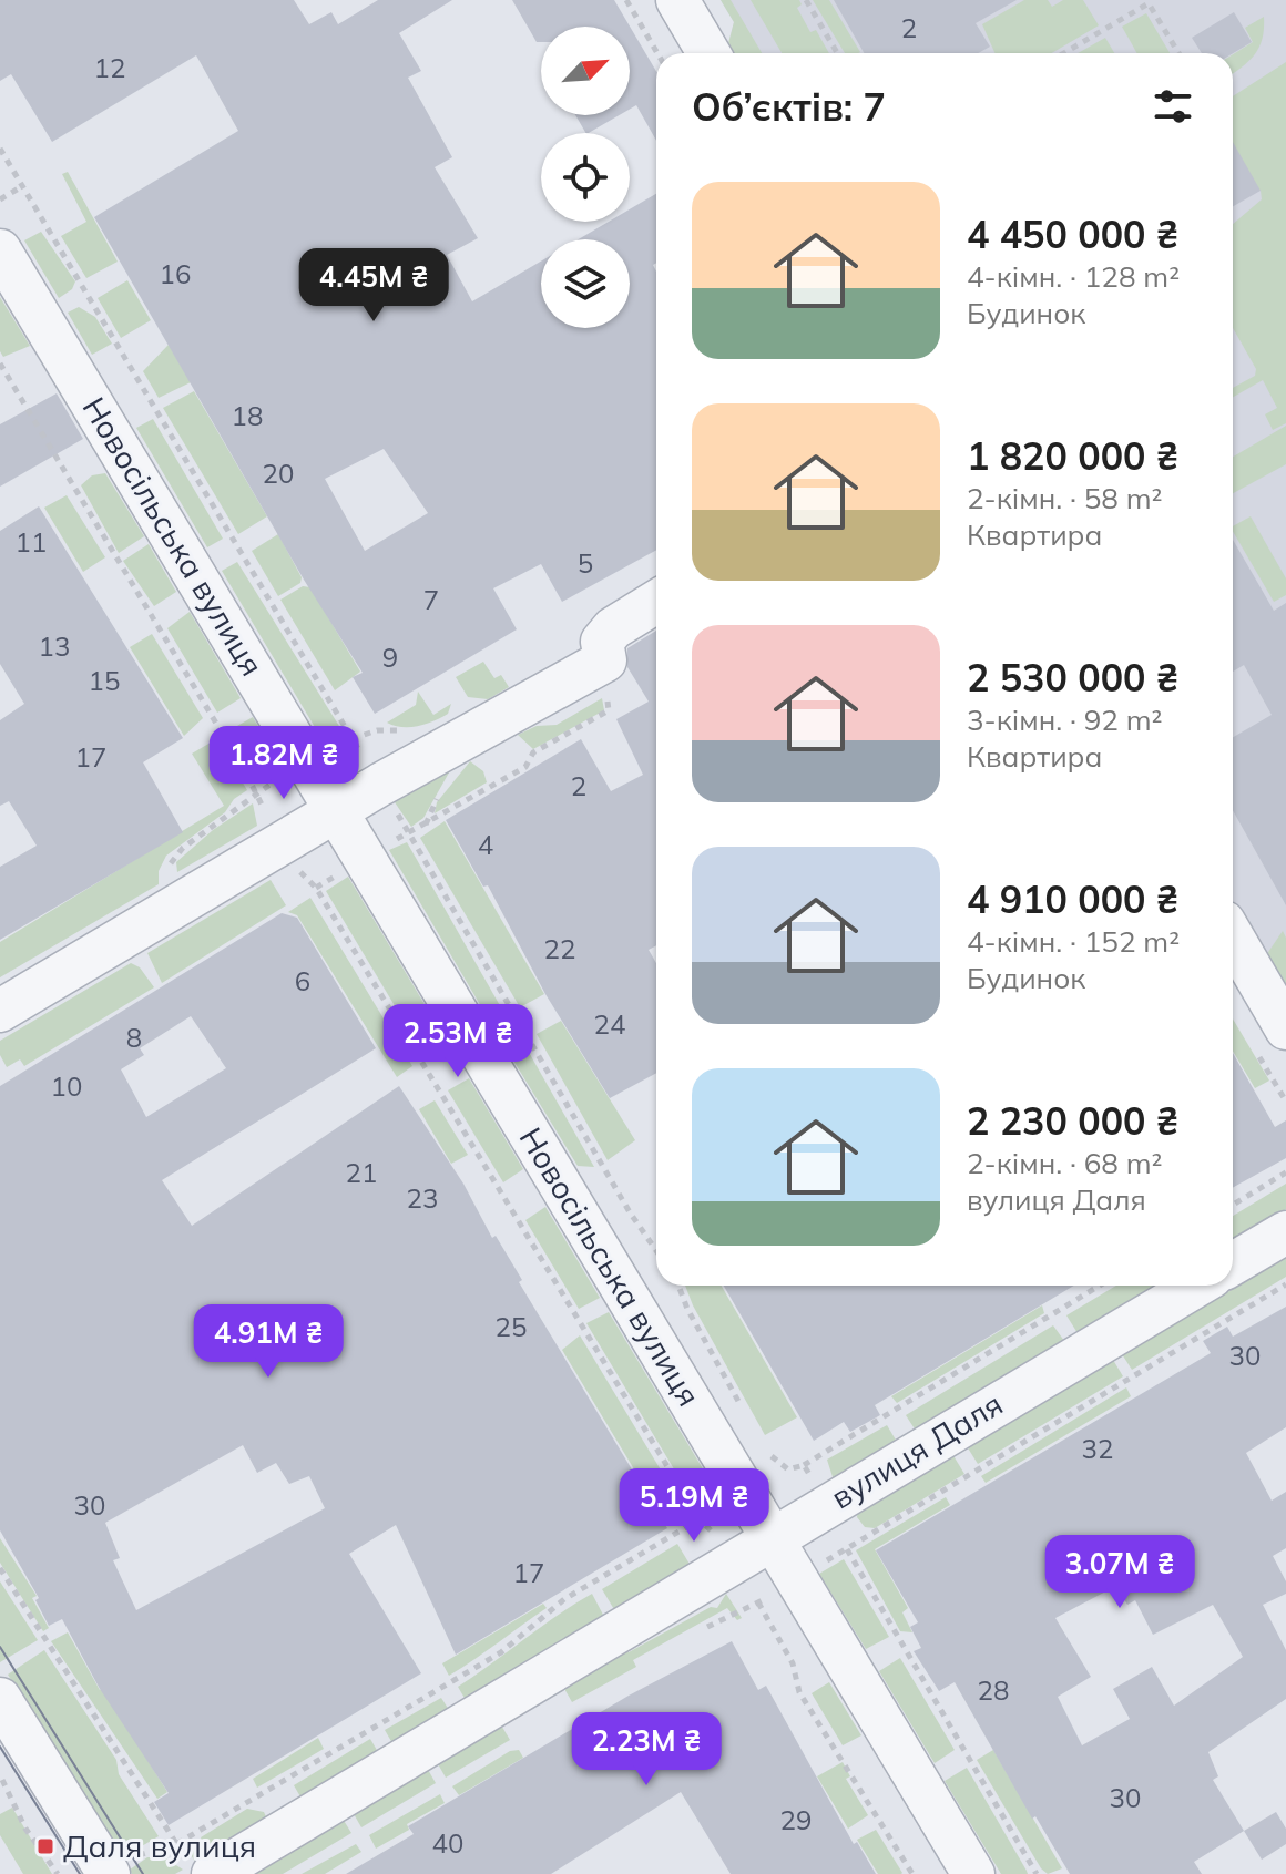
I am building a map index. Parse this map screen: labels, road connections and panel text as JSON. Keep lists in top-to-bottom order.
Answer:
{
  "streets": {
    "street": ["Новосільська вулиця", "вулиця Даля"]
  },
  "crossings": [
    ["Новосільська вулиця", "вулиця Даля"]
  ],
  "places": {
    "transit": ["Даля вулиця"]
  },
  "house_numbers": [
    "2",
    "12",
    "16",
    "18",
    "20",
    "11",
    "5",
    "7",
    "13",
    "9",
    "15",
    "17",
    "2",
    "4",
    "22",
    "6",
    "24",
    "8",
    "10",
    "21",
    "23",
    "25",
    "30",
    "32",
    "30",
    "17",
    "28",
    "30",
    "29",
    "40"
  ],
  "north": "top right",
  "page": {
    "heading": "Об’єктів: 7",
    "list": [
      {
        "name": "4 450 000 ₴",
        "note": "4-кімн. · 128 m² · Будинок"
      },
      {
        "name": "1 820 000 ₴",
        "note": "2-кімн. · 58 m² · Квартира"
      },
      {
        "name": "2 530 000 ₴",
        "note": "3-кімн. · 92 m² · Квартира"
      },
      {
        "name": "4 910 000 ₴",
        "note": "4-кімн. · 152 m² · Будинок"
      },
      {
        "name": "2 230 000 ₴",
        "note": "2-кімн. · 68 m² · вулиця Даля"
      }
    ],
    "price": [
      "4.45M ₴",
      "1.82M ₴",
      "2.53M ₴",
      "4.91M ₴",
      "5.19M ₴",
      "3.07M ₴",
      "2.23M ₴"
    ]
  }
}
